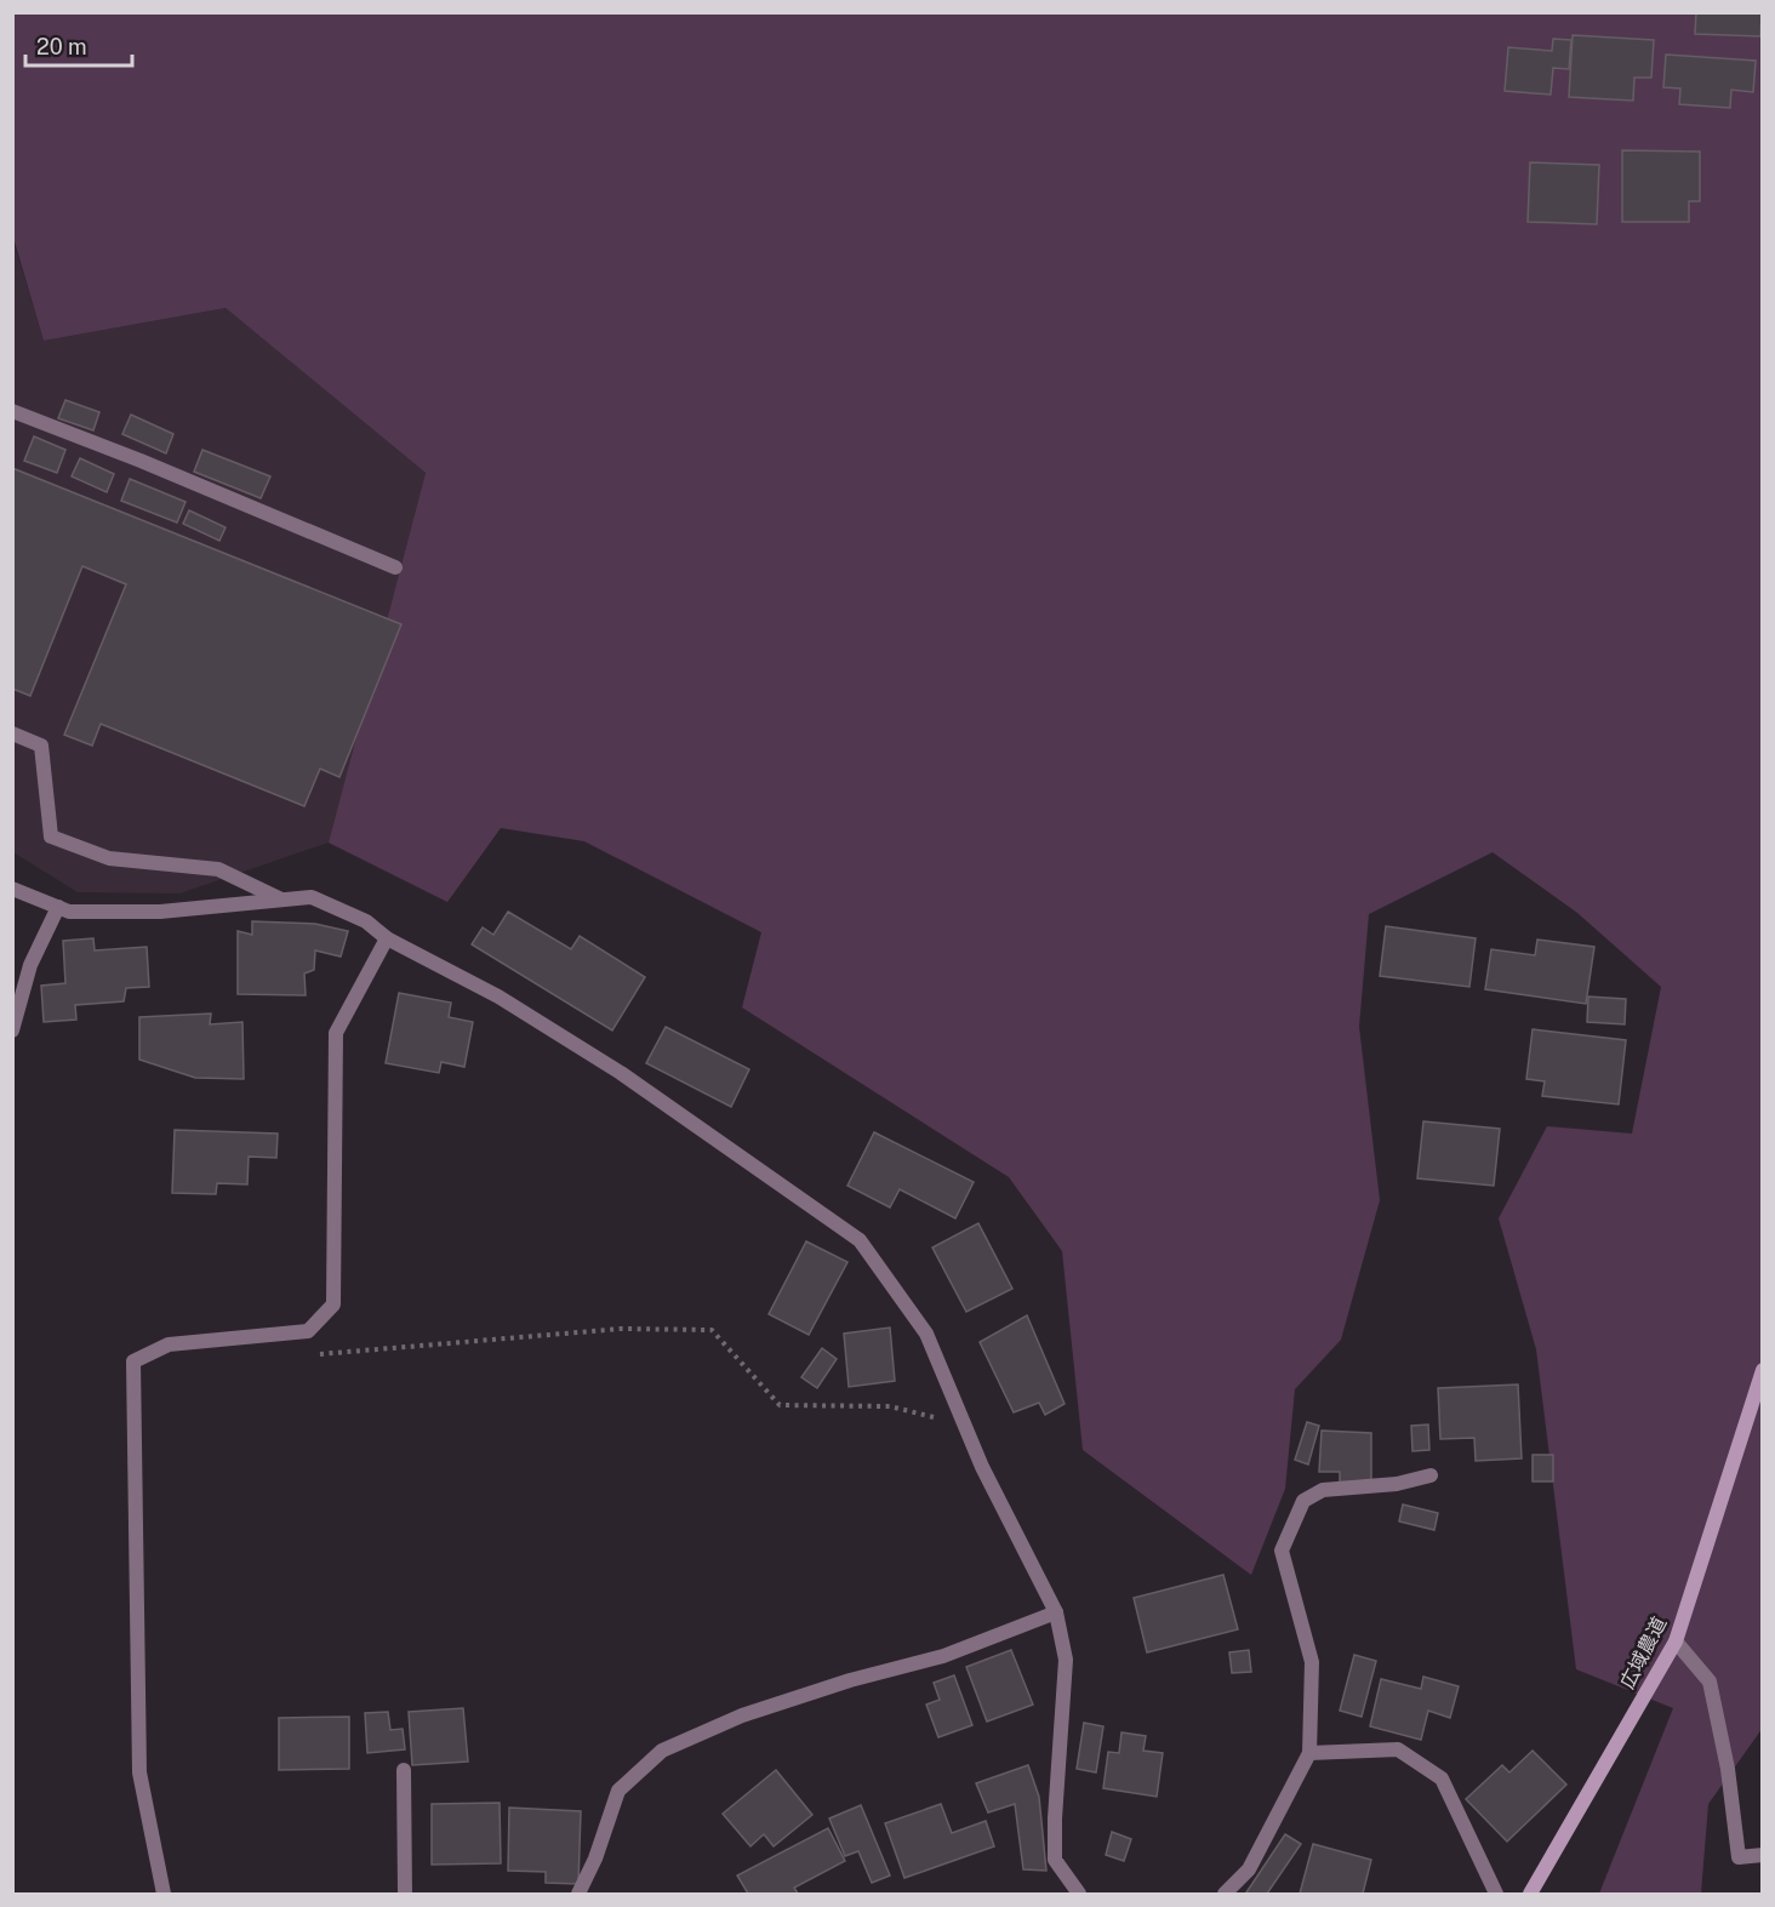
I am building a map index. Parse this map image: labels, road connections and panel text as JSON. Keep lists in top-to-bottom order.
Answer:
{
  "streets": {
    "street": ["広域農道"]
  },
  "scale_bar": "20 m"
}
